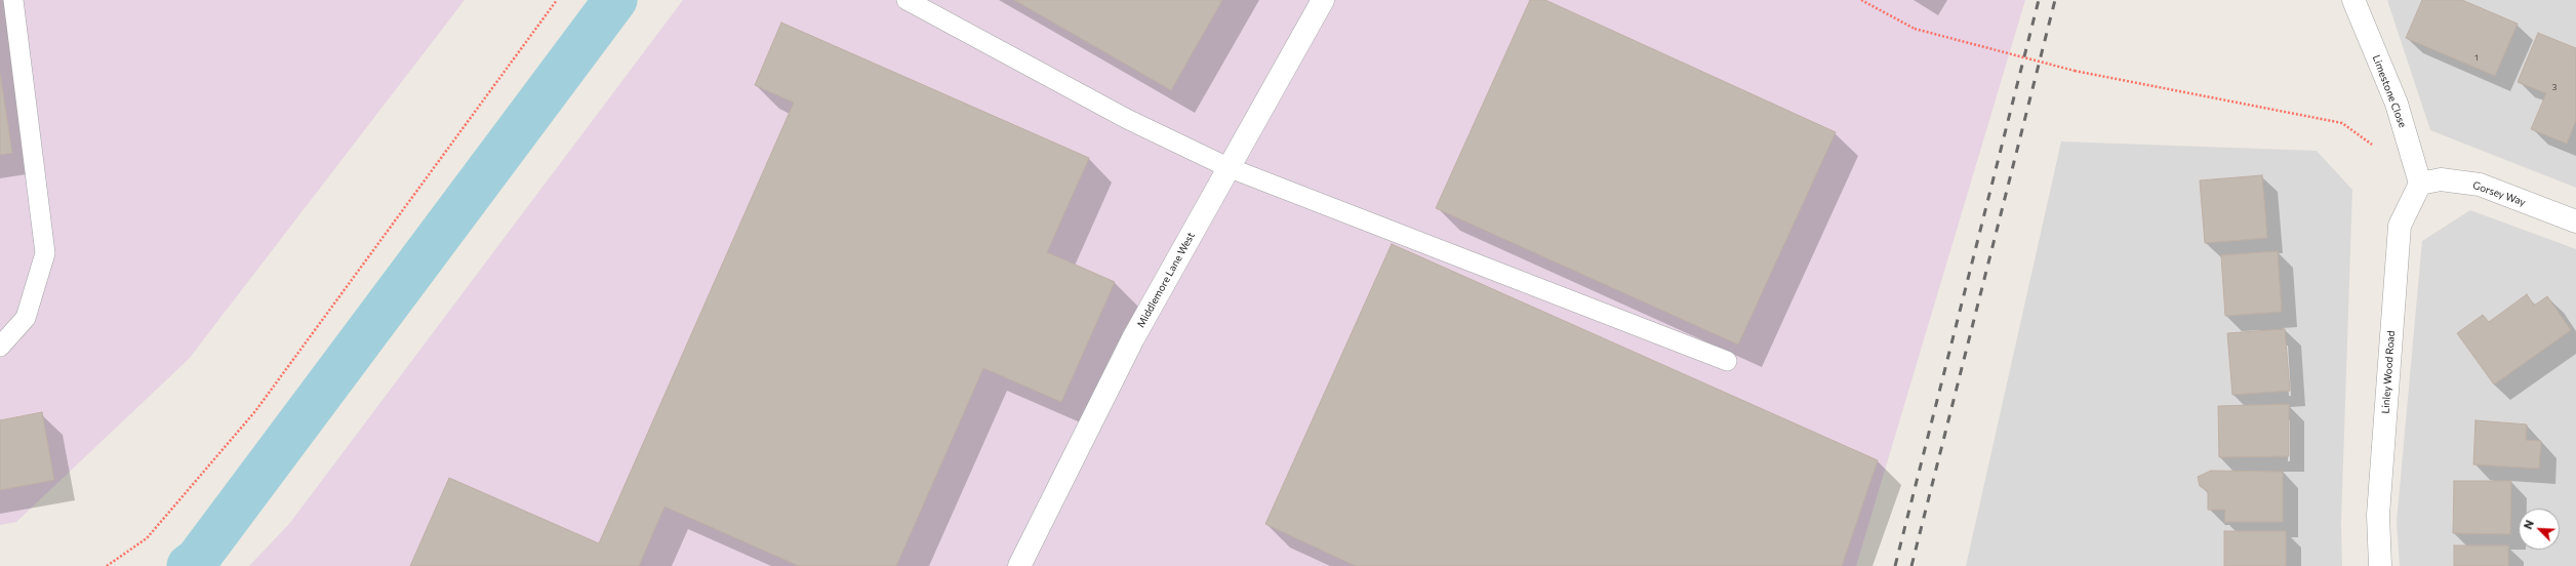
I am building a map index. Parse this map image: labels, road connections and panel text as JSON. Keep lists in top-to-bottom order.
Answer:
{
  "streets": {
    "street": [
      "Limestone Close",
      "Gorsey Way",
      "Middlemore Lane West",
      "Linley Wood Road"
    ]
  },
  "crossings": [
    ["Limestone Close", "Gorsey Way"],
    ["Limestone Close", "Linley Wood Road"],
    ["Gorsey Way", "Linley Wood Road"]
  ],
  "house_numbers": ["1", "3"],
  "north": "top left"
}
